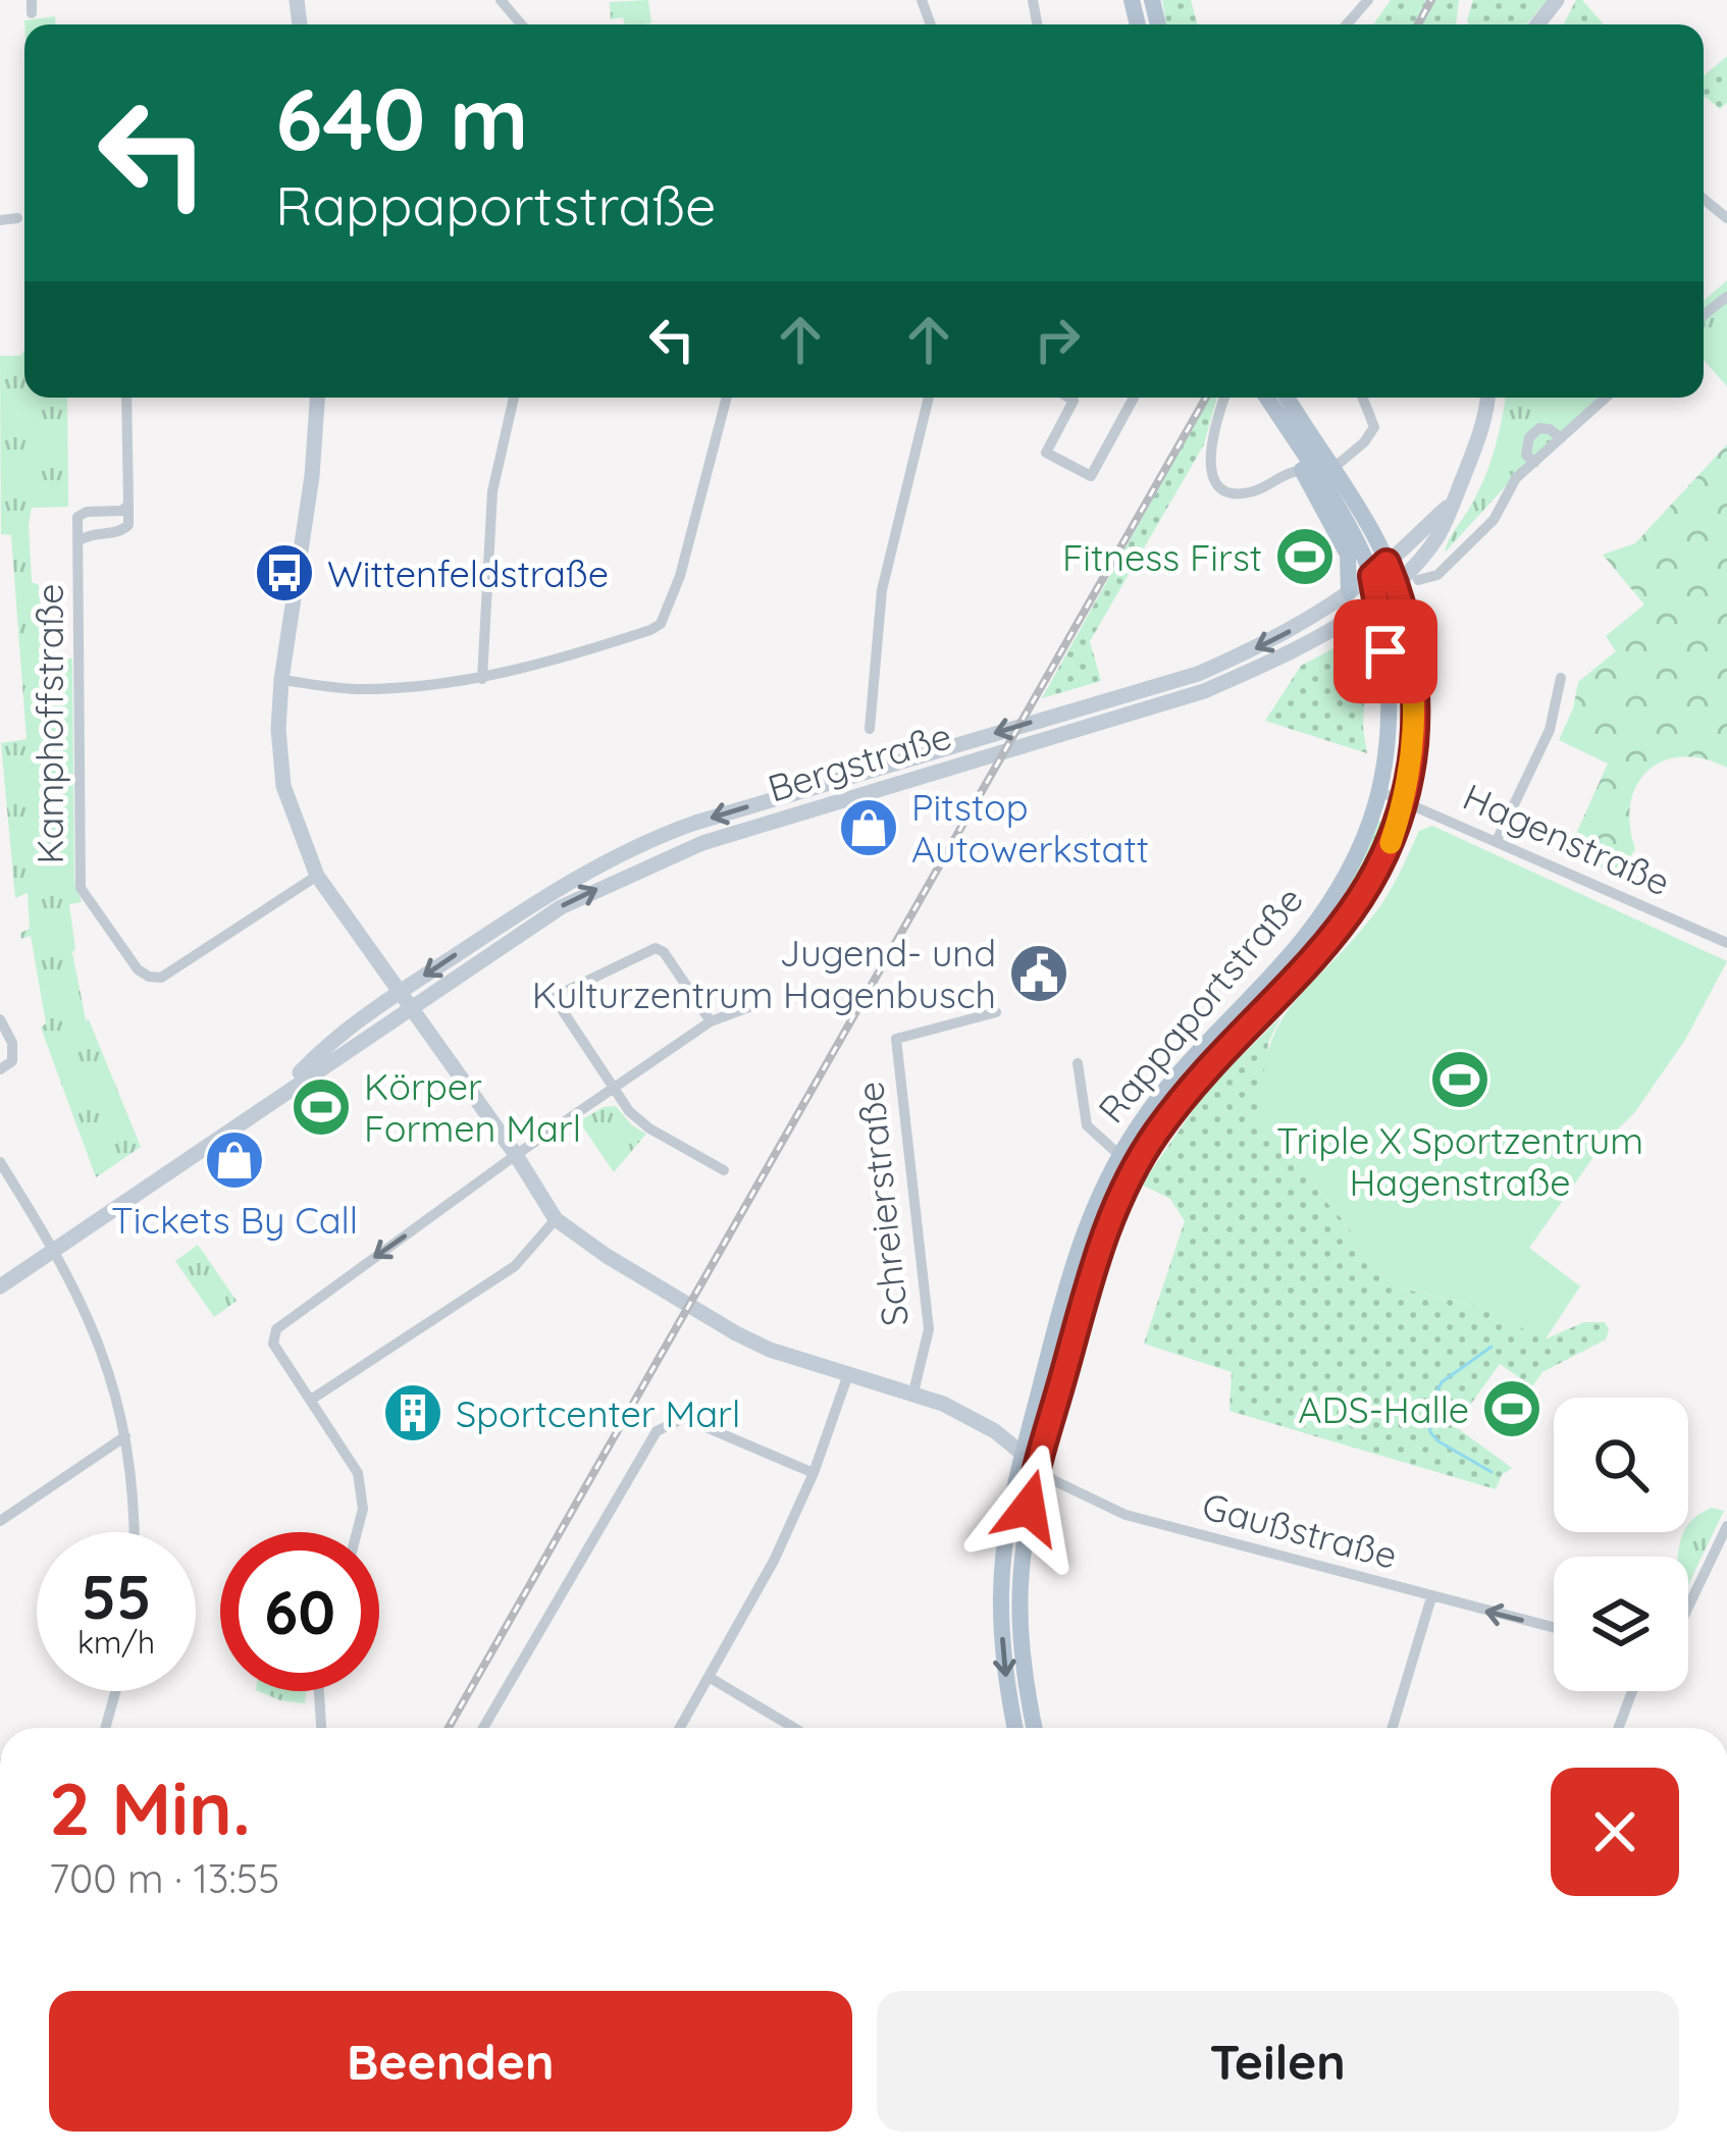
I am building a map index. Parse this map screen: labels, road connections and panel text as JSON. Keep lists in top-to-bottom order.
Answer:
{
  "streets": {
    "main road": ["Bergstraße", "Rappaportstraße"],
    "street": [
      "Kamphoffstraße",
      "Hagenstraße",
      "Schreierstraße",
      "Gaußstraße"
    ]
  },
  "crossings": [
    ["Bergstraße", "Rappaportstraße"],
    ["Hagenstraße", "Rappaportstraße"],
    ["Rappaportstraße", "Gaußstraße"]
  ],
  "places": {
    "sports": [
      "Fitness First",
      "Triple X Sportzentrum Hagenstraße",
      "Körper Formen Marl",
      "ADS-Halle"
    ],
    "bus stop": ["Wittenfeldstraße"],
    "shop": ["Pitstop Autowerkstatt", "Tickets By Call"],
    "public building": ["Jugend- und Kulturzentrum Hagenbusch"],
    "building": ["Sportcenter Marl"]
  },
  "page": {
    "turn": ["640 m", "Rappaportstraße"],
    "speed": "55 km/h",
    "limit": "60",
    "heading": ["2 Min.", "700 m · 13:55"],
    "buttons": ["Beenden", "Teilen"]
  }
}
